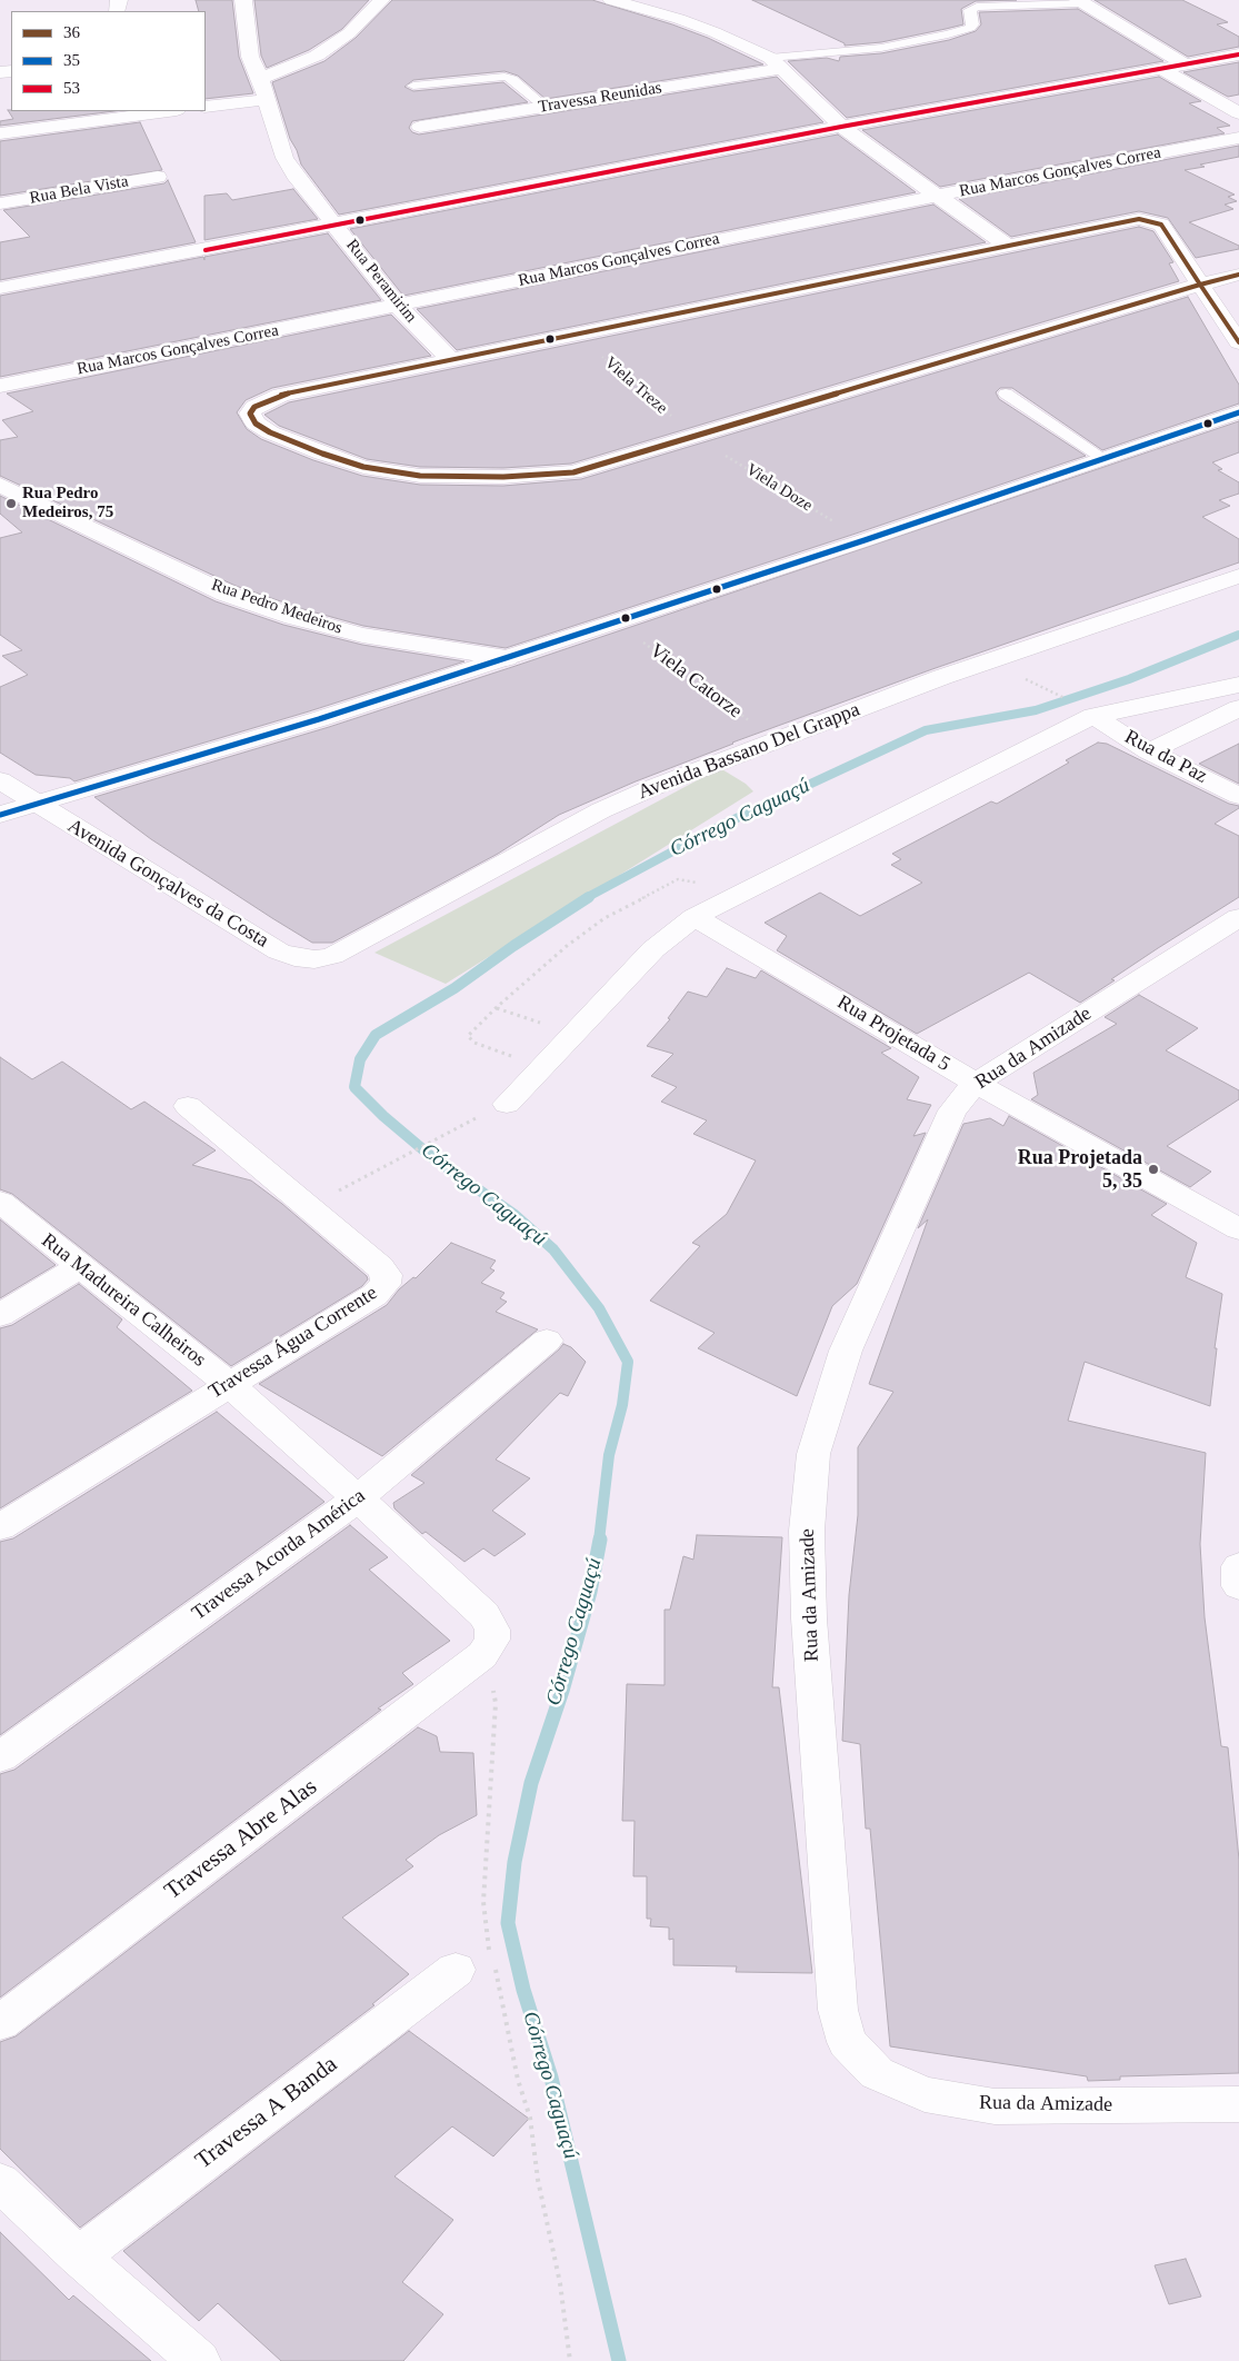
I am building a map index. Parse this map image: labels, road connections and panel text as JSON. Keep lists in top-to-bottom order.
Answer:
{
  "streets": {
    "street": [
      "Travessa Reunidas",
      "Rua Marcos Gonçalves Correa",
      "Rua Bela Vista",
      "Rua Peramirim",
      "Rua Pedro Medeiros",
      "Avenida Bassano Del Grappa",
      "Rua da Paz",
      "Avenida Gonçalves da Costa",
      "Rua Projetada 5",
      "Rua da Amizade",
      "Rua Madureira Calheiros",
      "Travessa Água Corrente",
      "Travessa Acorda América",
      "Travessa Abre Alas",
      "Travessa A Banda"
    ],
    "path": ["Viela Treze", "Viela Doze", "Viela Catorze"]
  },
  "crossings": [
    ["Rua Marcos Gonçalves Correa", "Rua Peramirim"],
    ["Viela Treze", "Viela Doze"],
    ["Viela Catorze", "Avenida Bassano Del Grappa"],
    ["Avenida Bassano Del Grappa", "Avenida Gonçalves da Costa"],
    ["Rua Projetada 5", "Rua da Amizade"],
    ["Rua Madureira Calheiros", "Travessa Água Corrente"],
    ["Rua Madureira Calheiros", "Travessa Acorda América"],
    ["Rua Madureira Calheiros", "Travessa Abre Alas"]
  ],
  "water": ["Córrego Caguaçú"],
  "places": ["Rua Pedro Medeiros, 75", "Rua Projetada 5, 35"],
  "lines": ["transit line 53", "transit line 36", "transit line 35"],
  "legend": ["36", "35", "53"]
}
